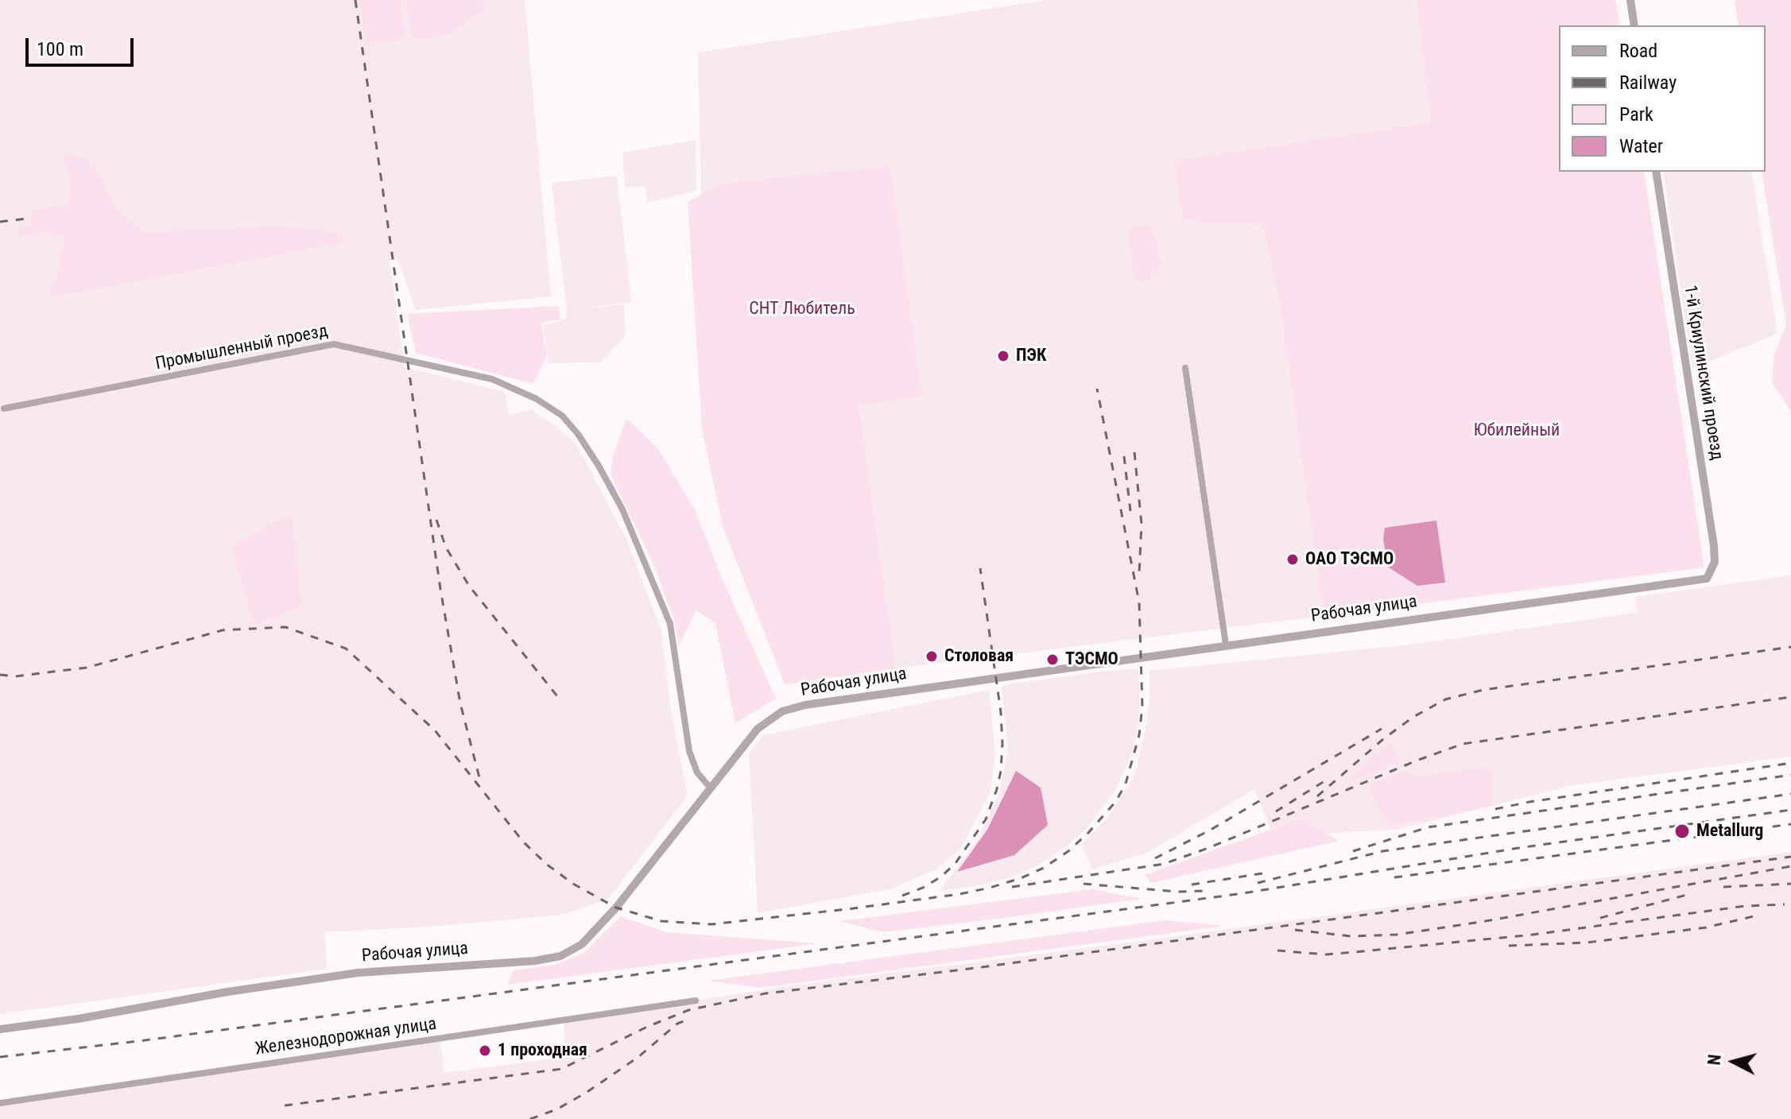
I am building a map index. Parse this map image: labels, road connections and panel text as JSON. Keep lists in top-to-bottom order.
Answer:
{
  "streets": {
    "street": [
      "Промышленный проезд",
      "1-й Криулинский проезд",
      "Рабочая улица",
      "Железнодорожная улица"
    ]
  },
  "crossings": [
    ["Промышленный проезд", "Рабочая улица"],
    ["1-й Криулинский проезд", "Рабочая улица"]
  ],
  "parks": ["СНТ Любитель", "Юбилейный"],
  "places": [
    "ПЭК",
    "ОАО ТЭСМО",
    "Столовая",
    "ТЭСМО",
    "Metallurg",
    "1 проходная"
  ],
  "legend": [
    "Road",
    "Railway",
    "Park",
    "Water"
  ],
  "scale_bar": "100 m",
  "north": "left"
}
